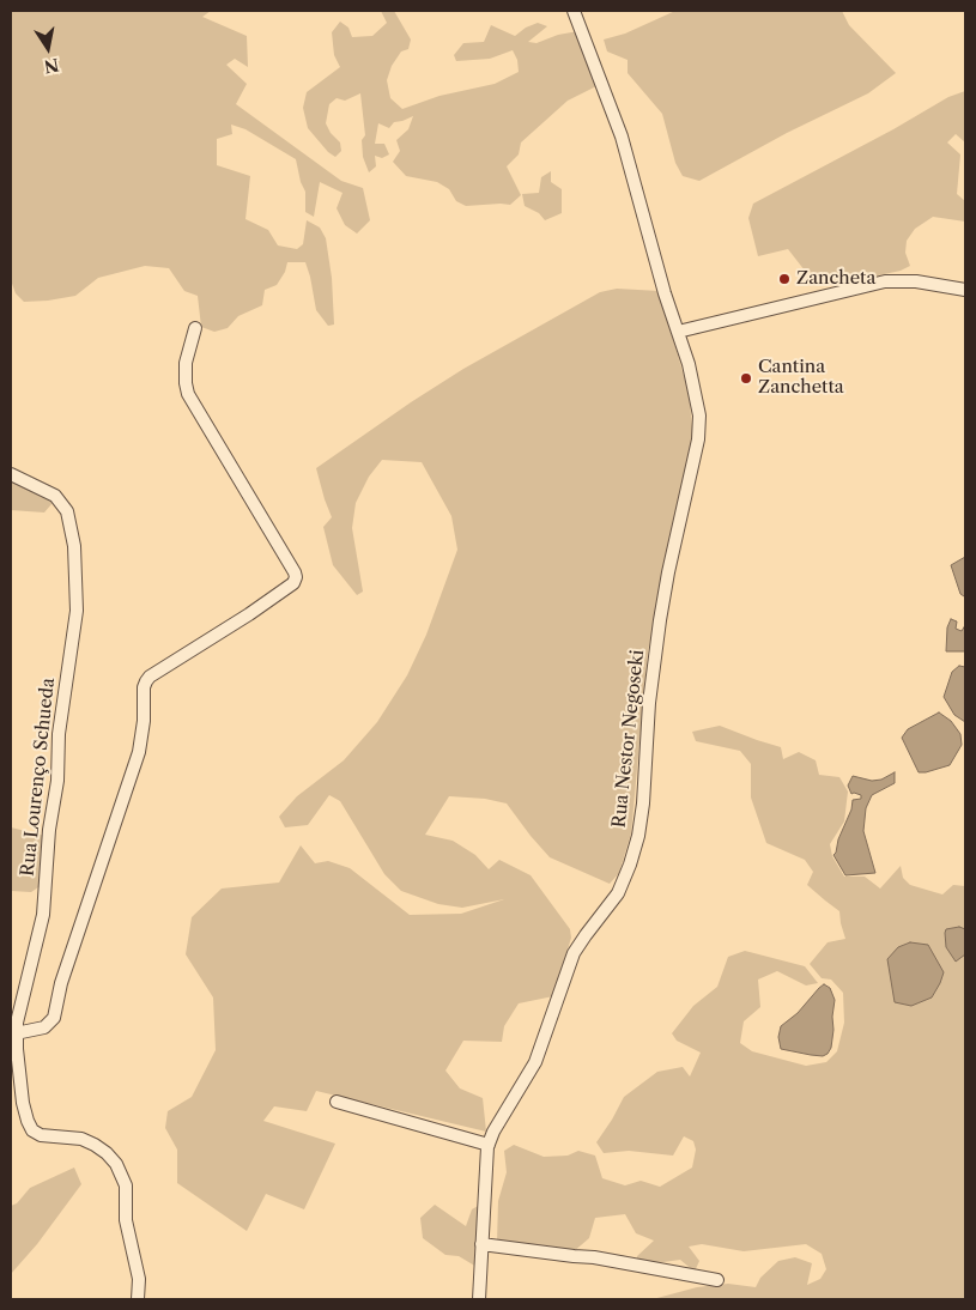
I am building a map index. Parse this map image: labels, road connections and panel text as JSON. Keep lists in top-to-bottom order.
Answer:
{
  "streets": {
    "street": ["Rua Nestor Negoseki", "Rua Lourenço Schueda"]
  },
  "places": ["Zancheta", "Cantina Zanchetta"],
  "north": "bottom"
}
